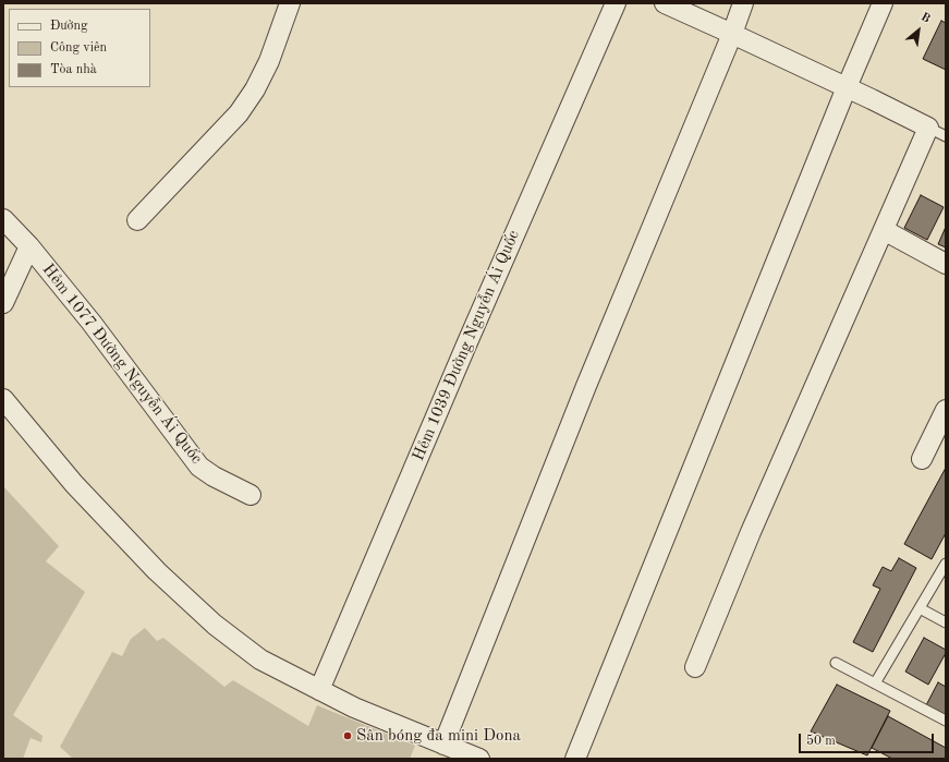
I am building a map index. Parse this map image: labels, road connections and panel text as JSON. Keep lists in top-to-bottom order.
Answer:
{
  "streets": {
    "street": ["Hẻm 1039 Đường Nguyễn Ái Quốc", "Hẻm 1077 Đường Nguyễn Ái Quốc"]
  },
  "places": ["Sân bóng đa mini Dona"],
  "legend": ["Đường", "Công viên", "Tòa nhà"],
  "scale_bar": "50 m",
  "north": "top right"
}
